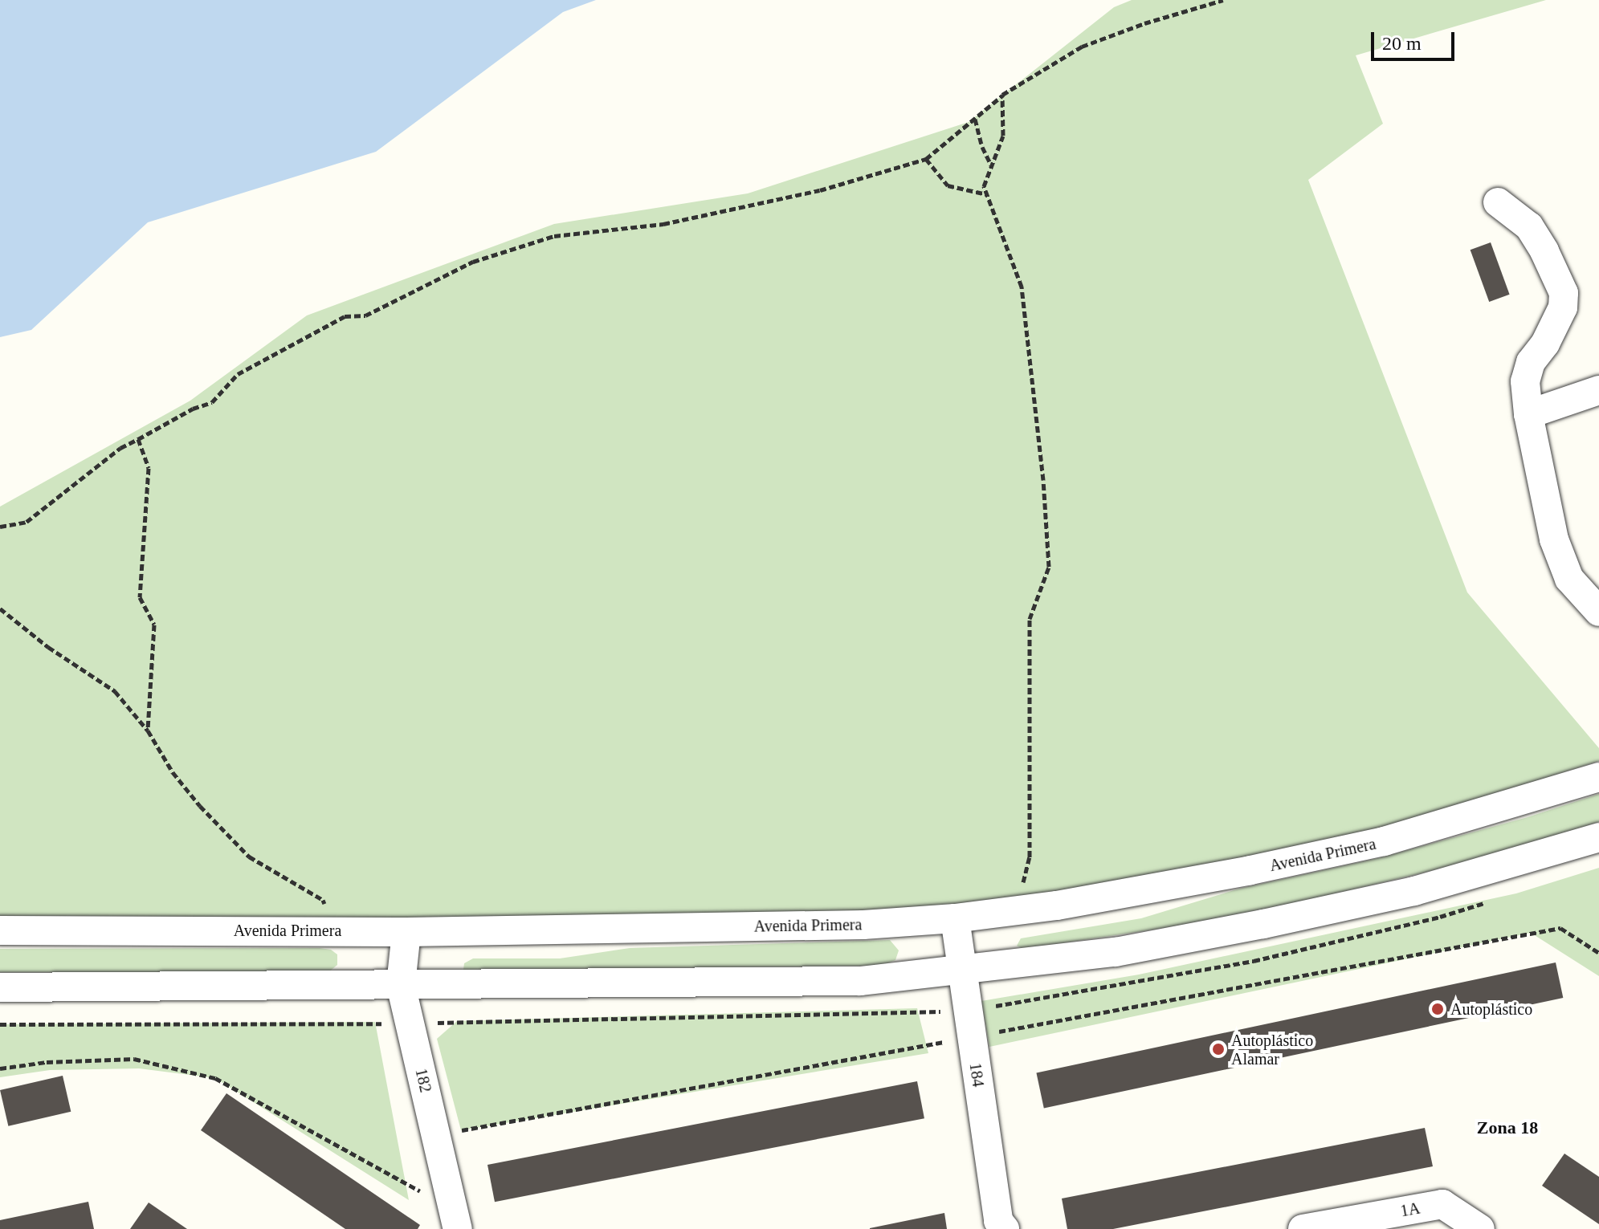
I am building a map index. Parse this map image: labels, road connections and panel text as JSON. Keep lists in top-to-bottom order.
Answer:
{
  "streets": {
    "street": [
      "Avenida Primera",
      "184",
      "182",
      "1A"
    ]
  },
  "crossings": [
    ["Avenida Primera", "184"],
    ["Avenida Primera", "182"]
  ],
  "districts": ["Zona 18"],
  "places": ["Autoplástico", "Autoplástico Alamar"],
  "scale_bar": "20 m"
}
